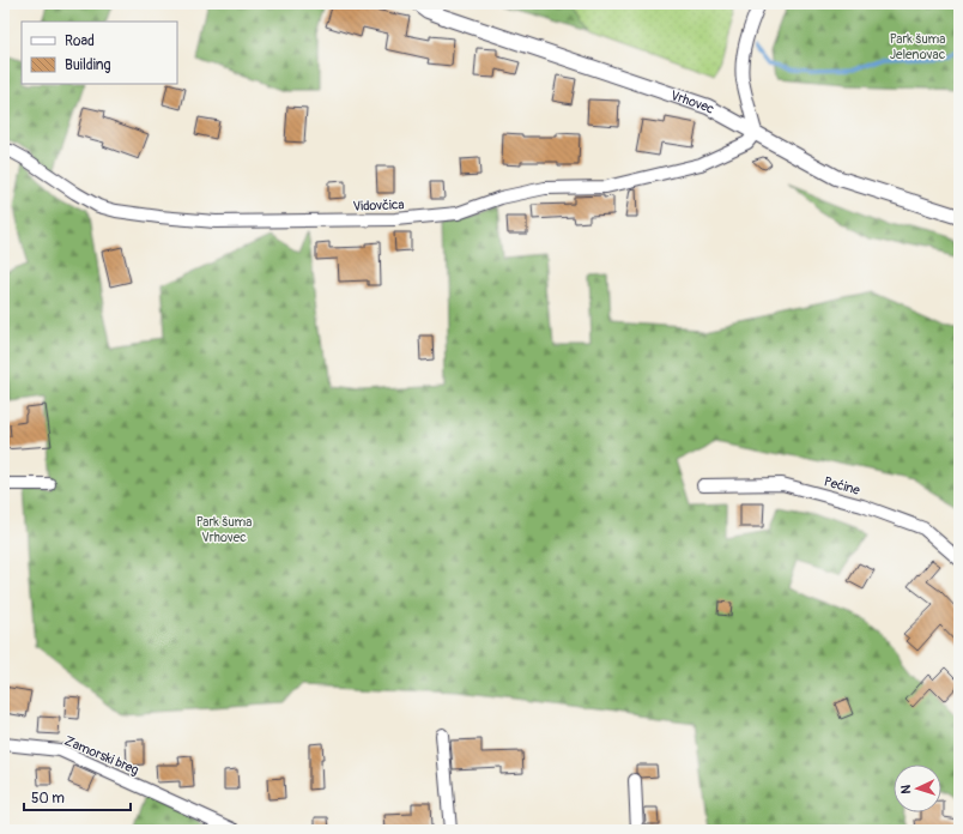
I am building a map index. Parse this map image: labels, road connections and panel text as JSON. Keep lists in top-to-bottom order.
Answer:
{
  "streets": {
    "street": [
      "Vrhovec",
      "Vidovčica",
      "Pećine",
      "Zamorski breg"
    ]
  },
  "crossings": [
    ["Vrhovec", "Vidovčica"]
  ],
  "parks": ["Park šuma Jelenovac", "Park šuma Vrhovec"],
  "legend": ["Road", "Building"],
  "scale_bar": "50 m",
  "north": "left"
}
